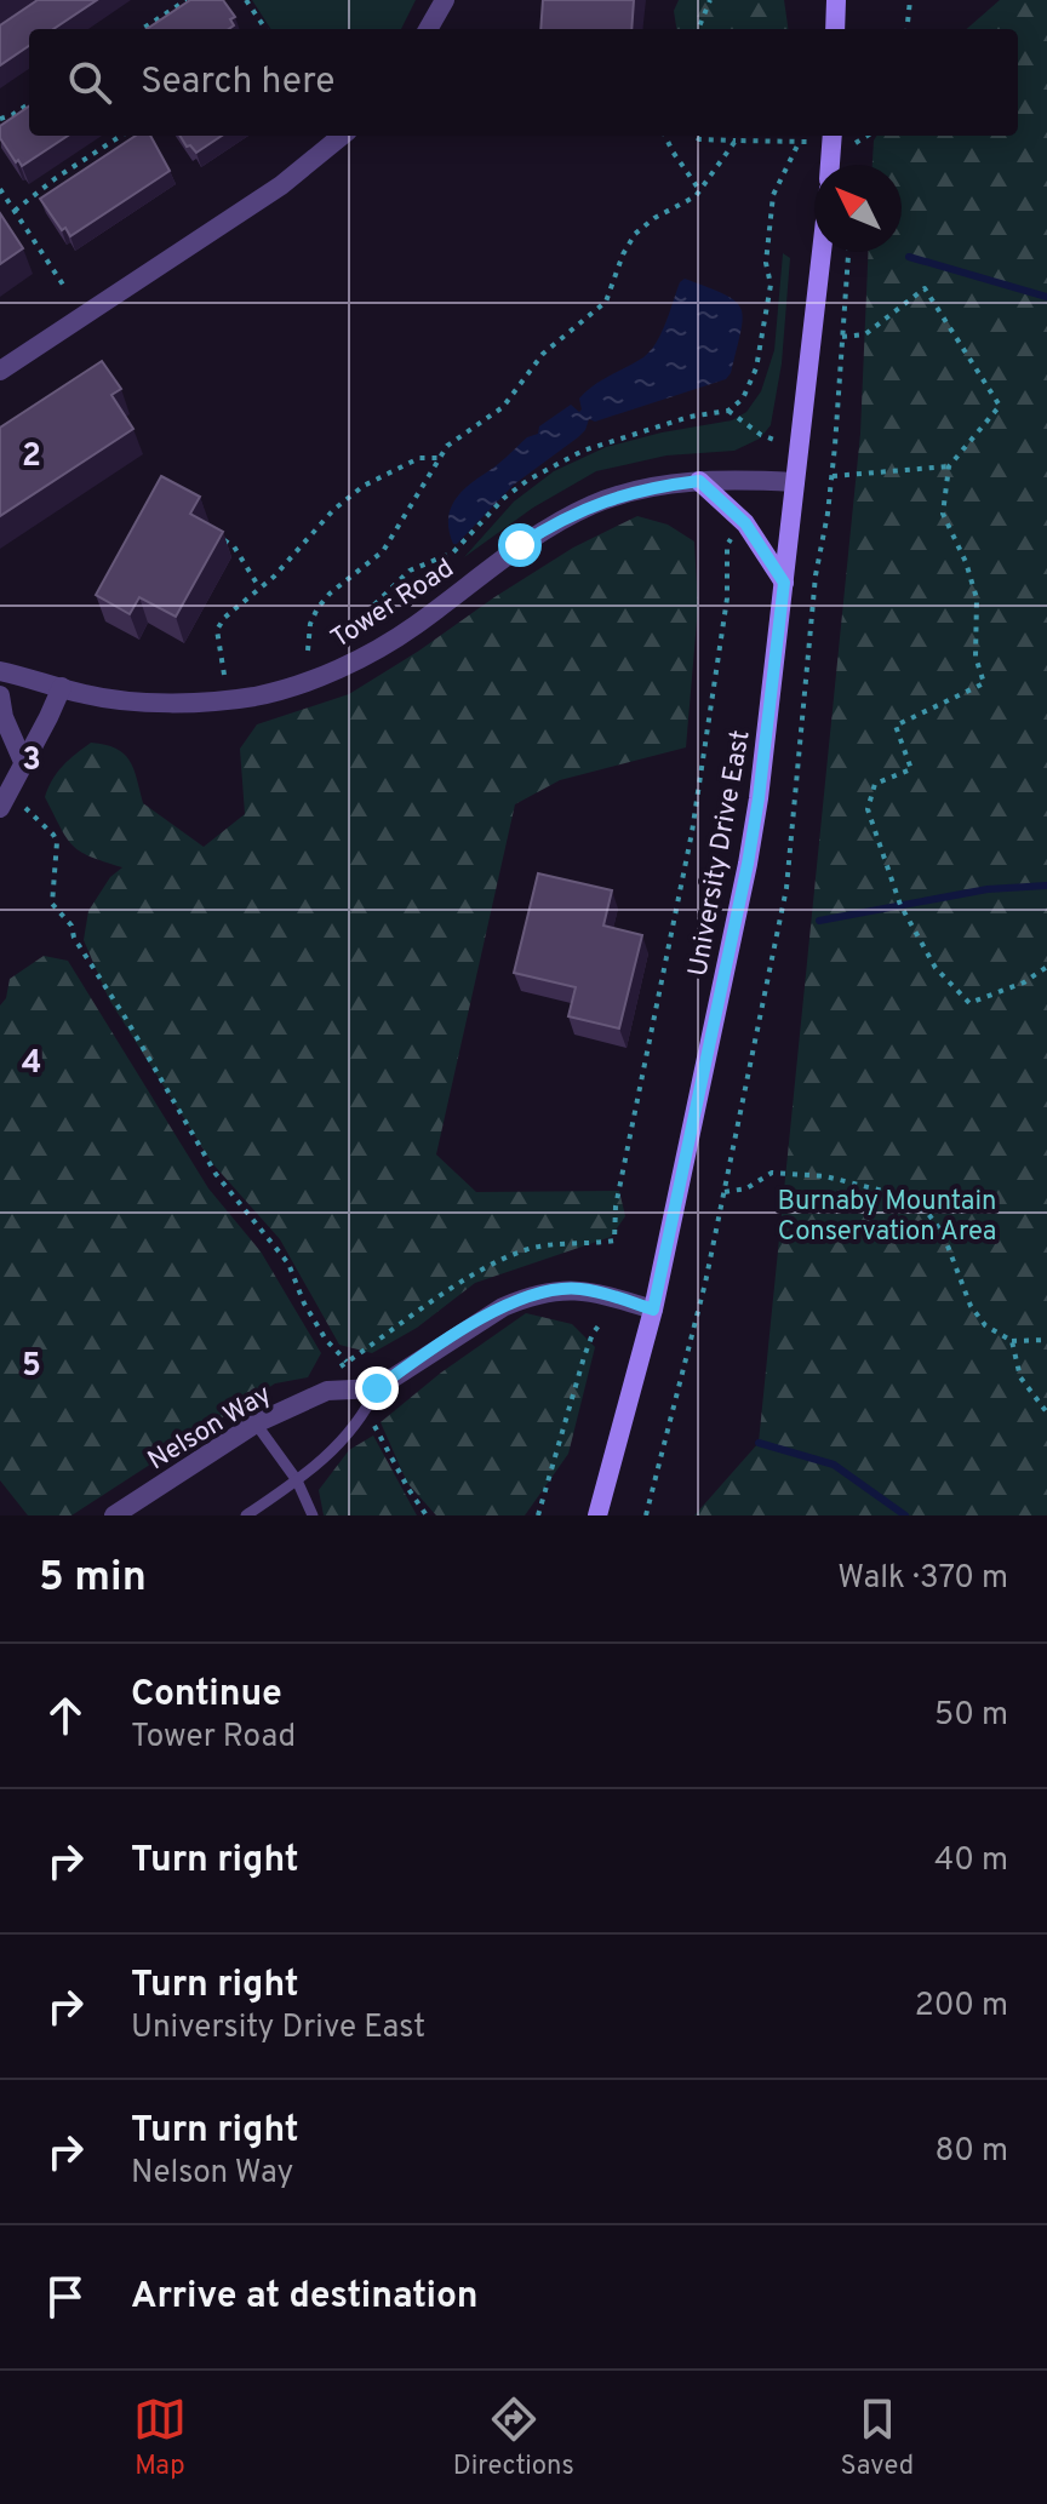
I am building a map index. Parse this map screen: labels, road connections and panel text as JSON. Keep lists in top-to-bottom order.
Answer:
{
  "streets": {
    "street": ["Tower Road", "University Drive East", "Nelson Way"]
  },
  "crossings": [
    ["Tower Road", "University Drive East"],
    ["University Drive East", "Nelson Way"]
  ],
  "parks": ["Burnaby Mountain Conservation Area"],
  "north": "top left",
  "page": {
    "search": "Search here",
    "heading": ["5 min", "Walk · 370 m"],
    "list": [
      ["Continue", "Tower Road", "50 m"],
      ["Turn right", "40 m"],
      ["Turn right", "University Drive East", "200 m"],
      ["Turn right", "Nelson Way", "80 m"],
      "Arrive at destination"
    ],
    "nav": ["Map", "Directions", "Saved"]
  },
  "grid": {
    "rows": [
      "2",
      "3",
      "4",
      "5"
    ]
  }
}
